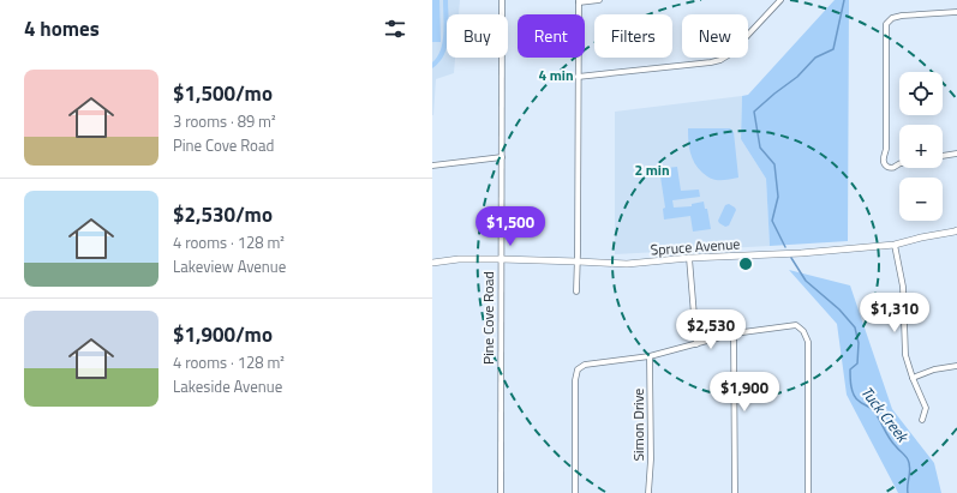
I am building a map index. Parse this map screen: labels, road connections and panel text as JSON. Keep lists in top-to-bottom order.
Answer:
{
  "streets": {
    "street": ["Spruce Avenue", "Pine Cove Road", "Simon Drive"]
  },
  "crossings": [
    ["Spruce Avenue", "Pine Cove Road"]
  ],
  "water": ["Tuck Creek"],
  "page": {
    "heading": "4 homes",
    "chip": [
      "Buy",
      "Rent",
      "Filters",
      "New"
    ],
    "list": [
      {
        "name": "$1,500/mo",
        "note": "3 rooms · 89 m² · Pine Cove Road"
      },
      {
        "name": "$2,530/mo",
        "note": "4 rooms · 128 m² · Lakeview Avenue"
      },
      {
        "name": "$1,900/mo",
        "note": "4 rooms · 128 m² · Lakeside Avenue"
      }
    ],
    "map_buttons": ["+", "−"],
    "price": [
      "$1,500",
      "$1,310",
      "$2,530",
      "$1,900"
    ]
  },
  "rings": ["4 min", "2 min"]
}
